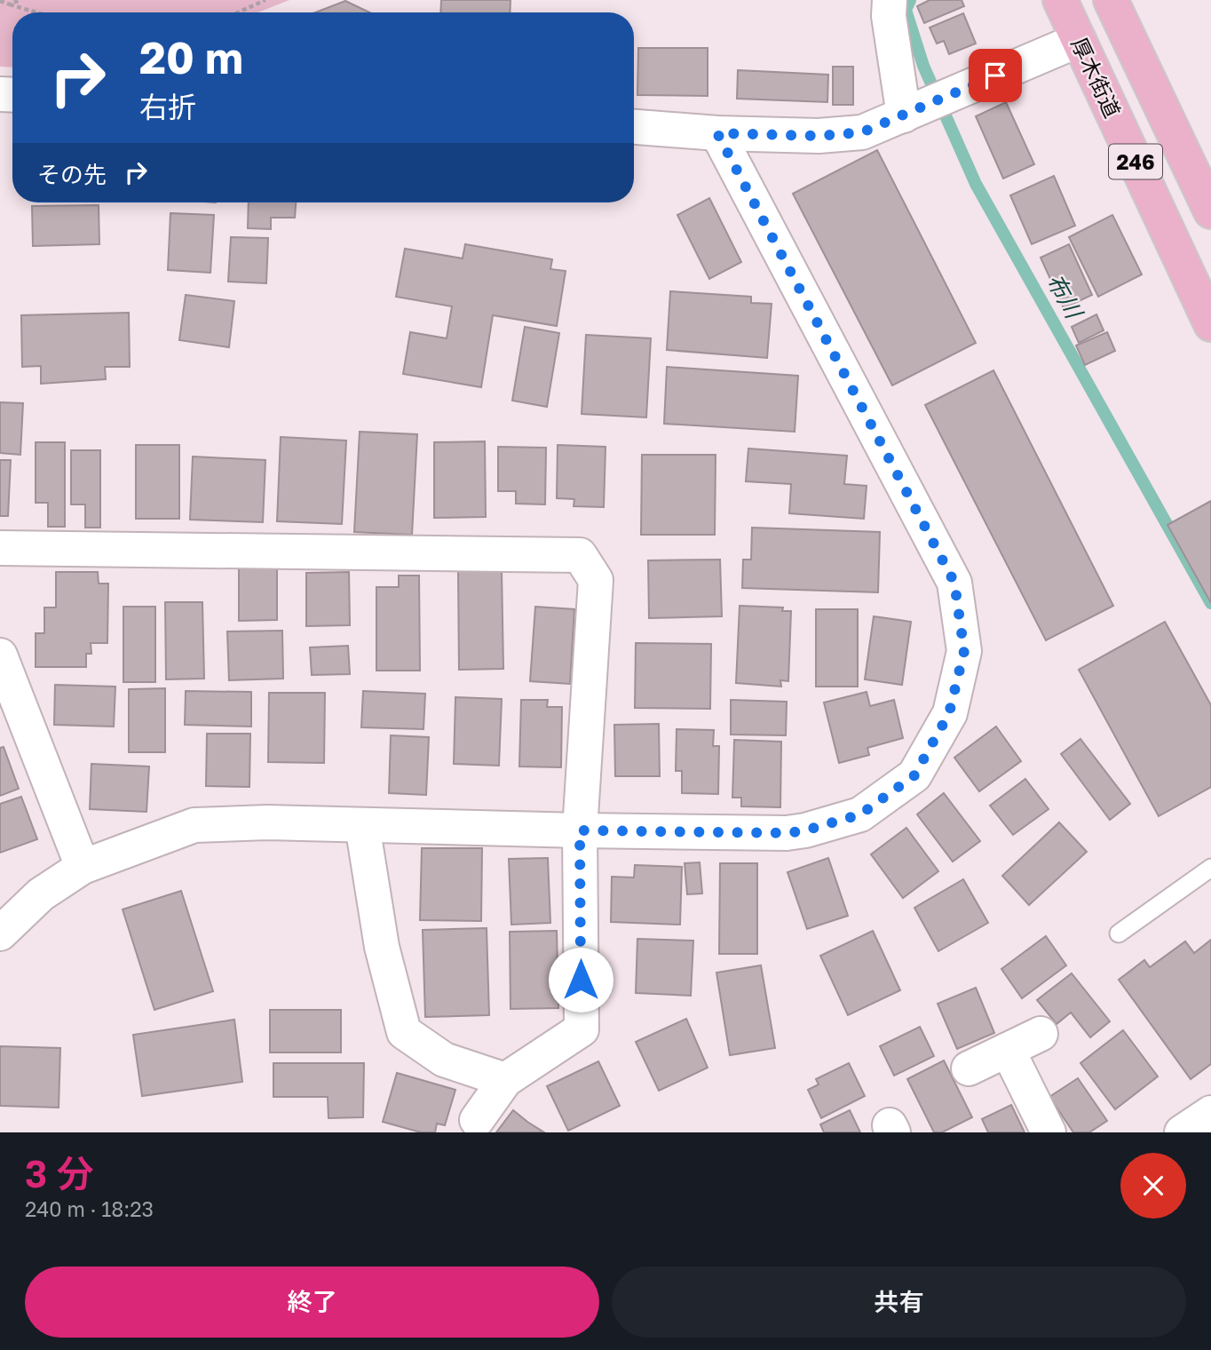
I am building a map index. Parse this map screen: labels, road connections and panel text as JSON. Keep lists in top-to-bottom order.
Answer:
{
  "streets": {
    "highway": ["厚木街道", "246"]
  },
  "water": ["布川"],
  "page": {
    "turn": ["20 m", "右折"],
    "then": "その先",
    "heading": ["3 分", "240 m · 18:23"],
    "buttons": ["終了", "共有"]
  }
}
